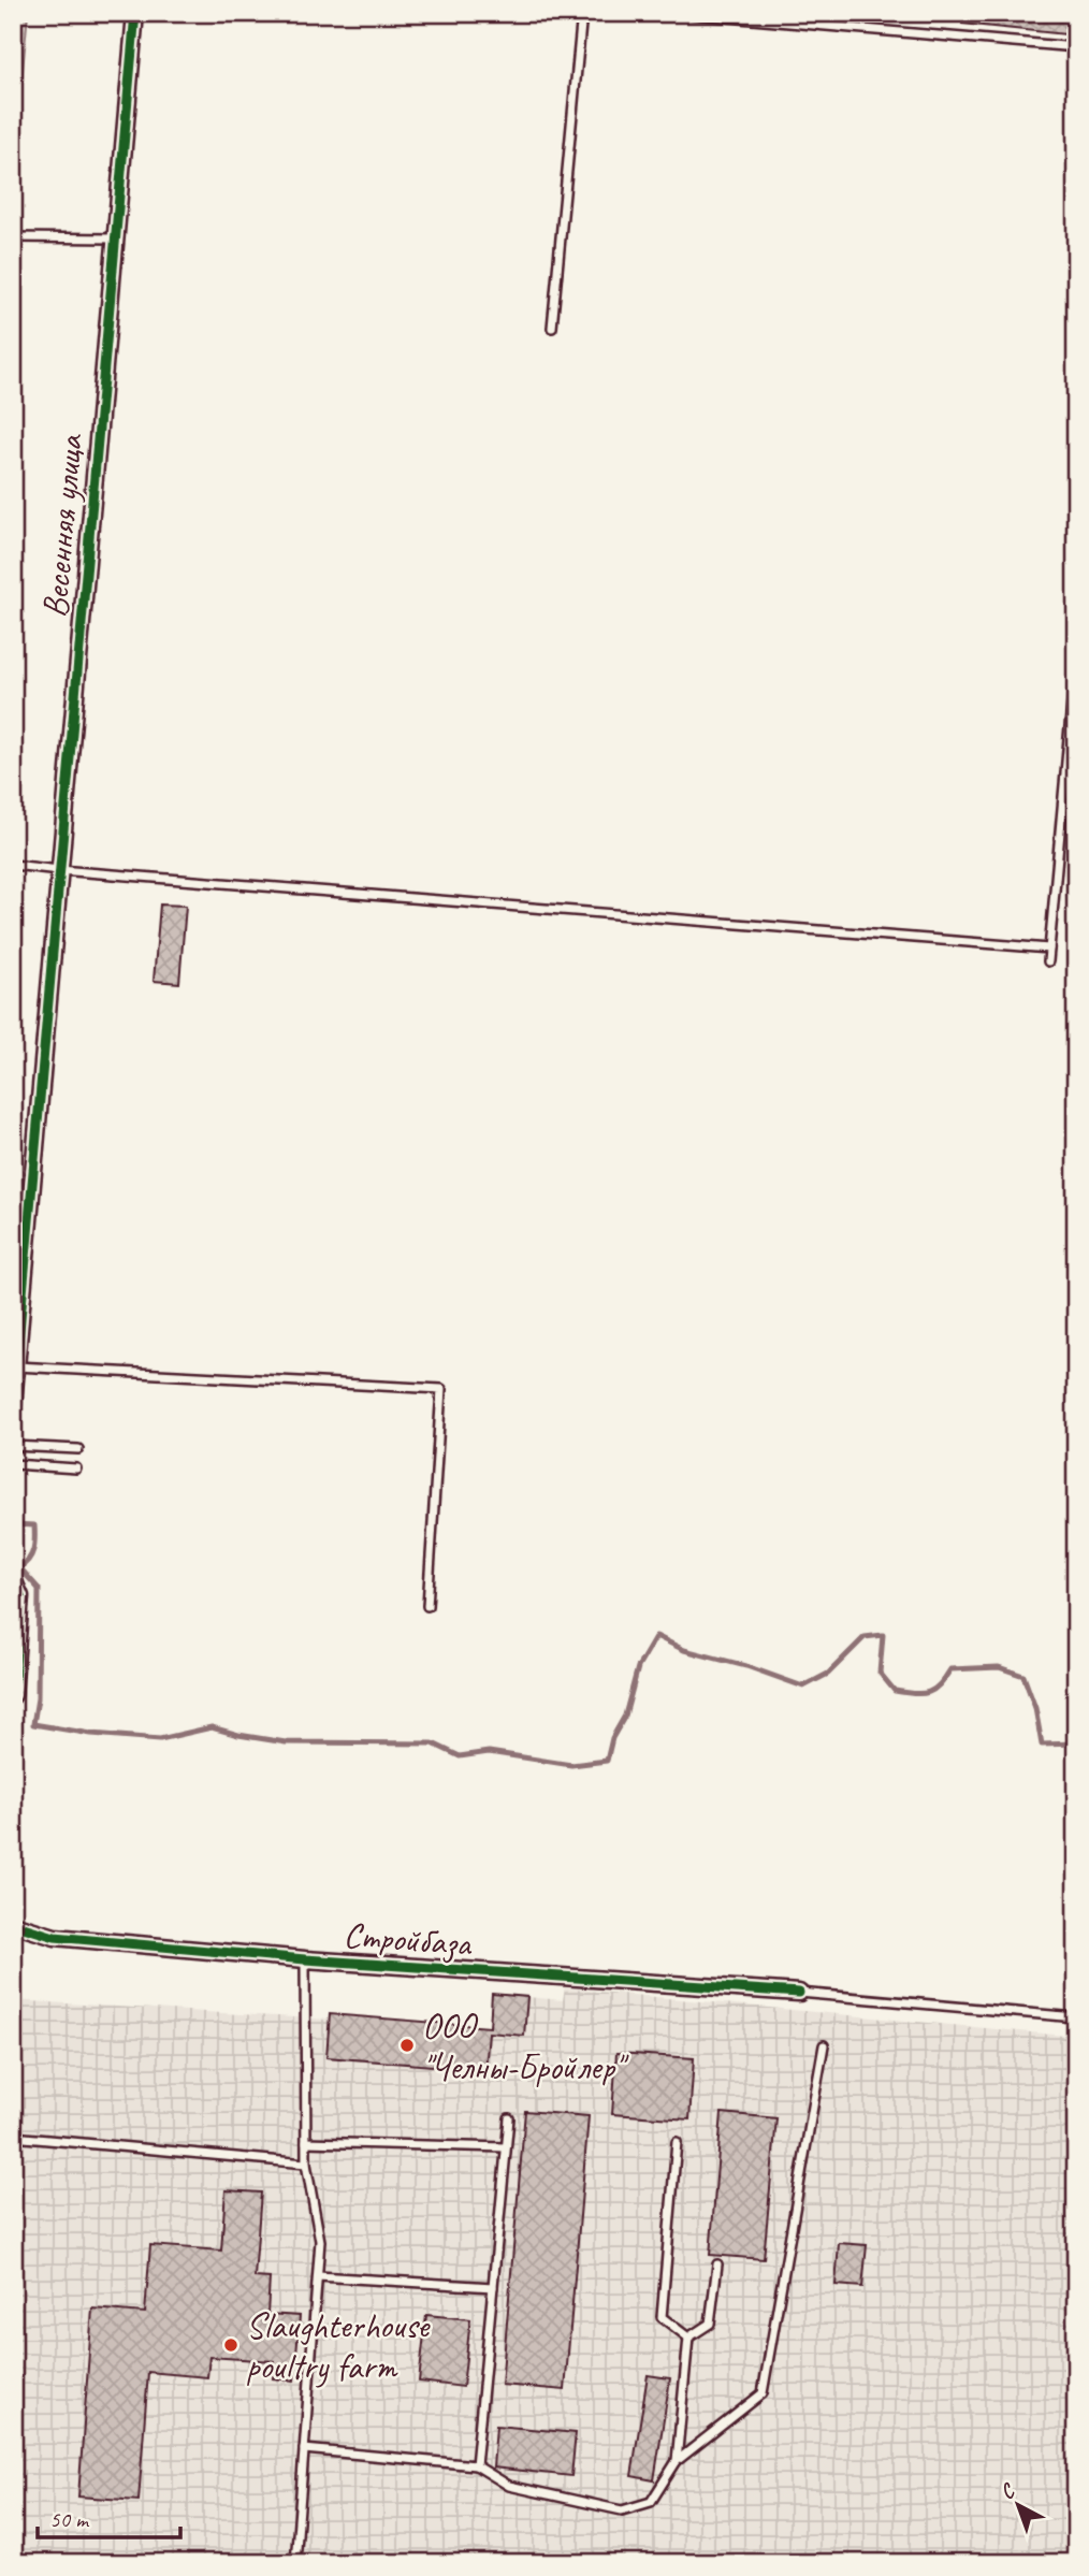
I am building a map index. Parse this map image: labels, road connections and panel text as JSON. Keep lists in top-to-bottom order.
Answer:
{
  "streets": {
    "street": ["Весенняя улица", "Стройбаза"]
  },
  "places": ["ООО \"Челны-Бройлер\"", "Slaughterhouse poultry farm"],
  "scale_bar": "50 m",
  "north": "top left"
}
